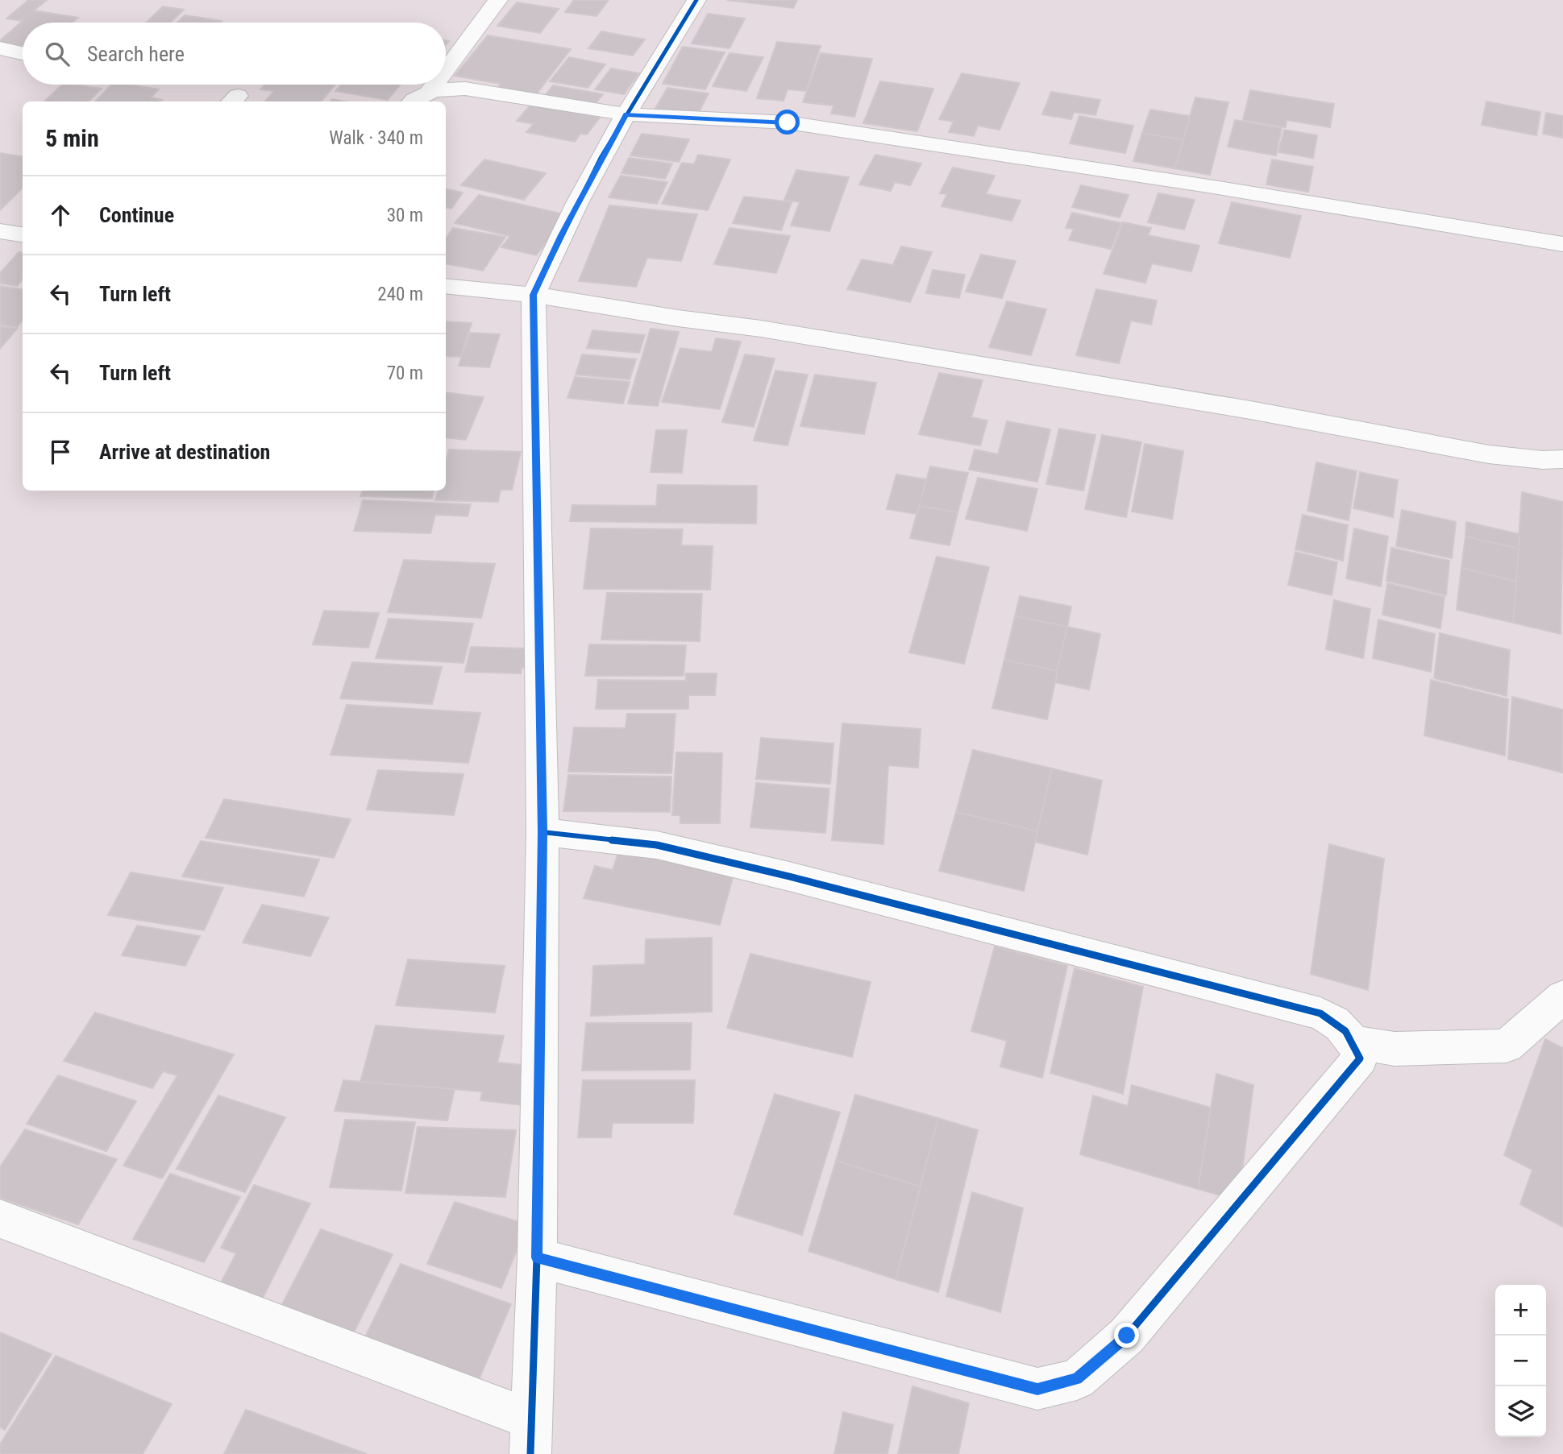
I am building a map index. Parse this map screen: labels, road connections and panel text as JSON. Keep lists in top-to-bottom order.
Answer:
{
  "page": {
    "search": "Search here",
    "heading": ["5 min", "Walk · 340 m"],
    "list": [
      ["Continue", "30 m"],
      ["Turn left", "240 m"],
      ["Turn left", "70 m"],
      "Arrive at destination"
    ],
    "map_buttons": ["+", "−"]
  }
}
